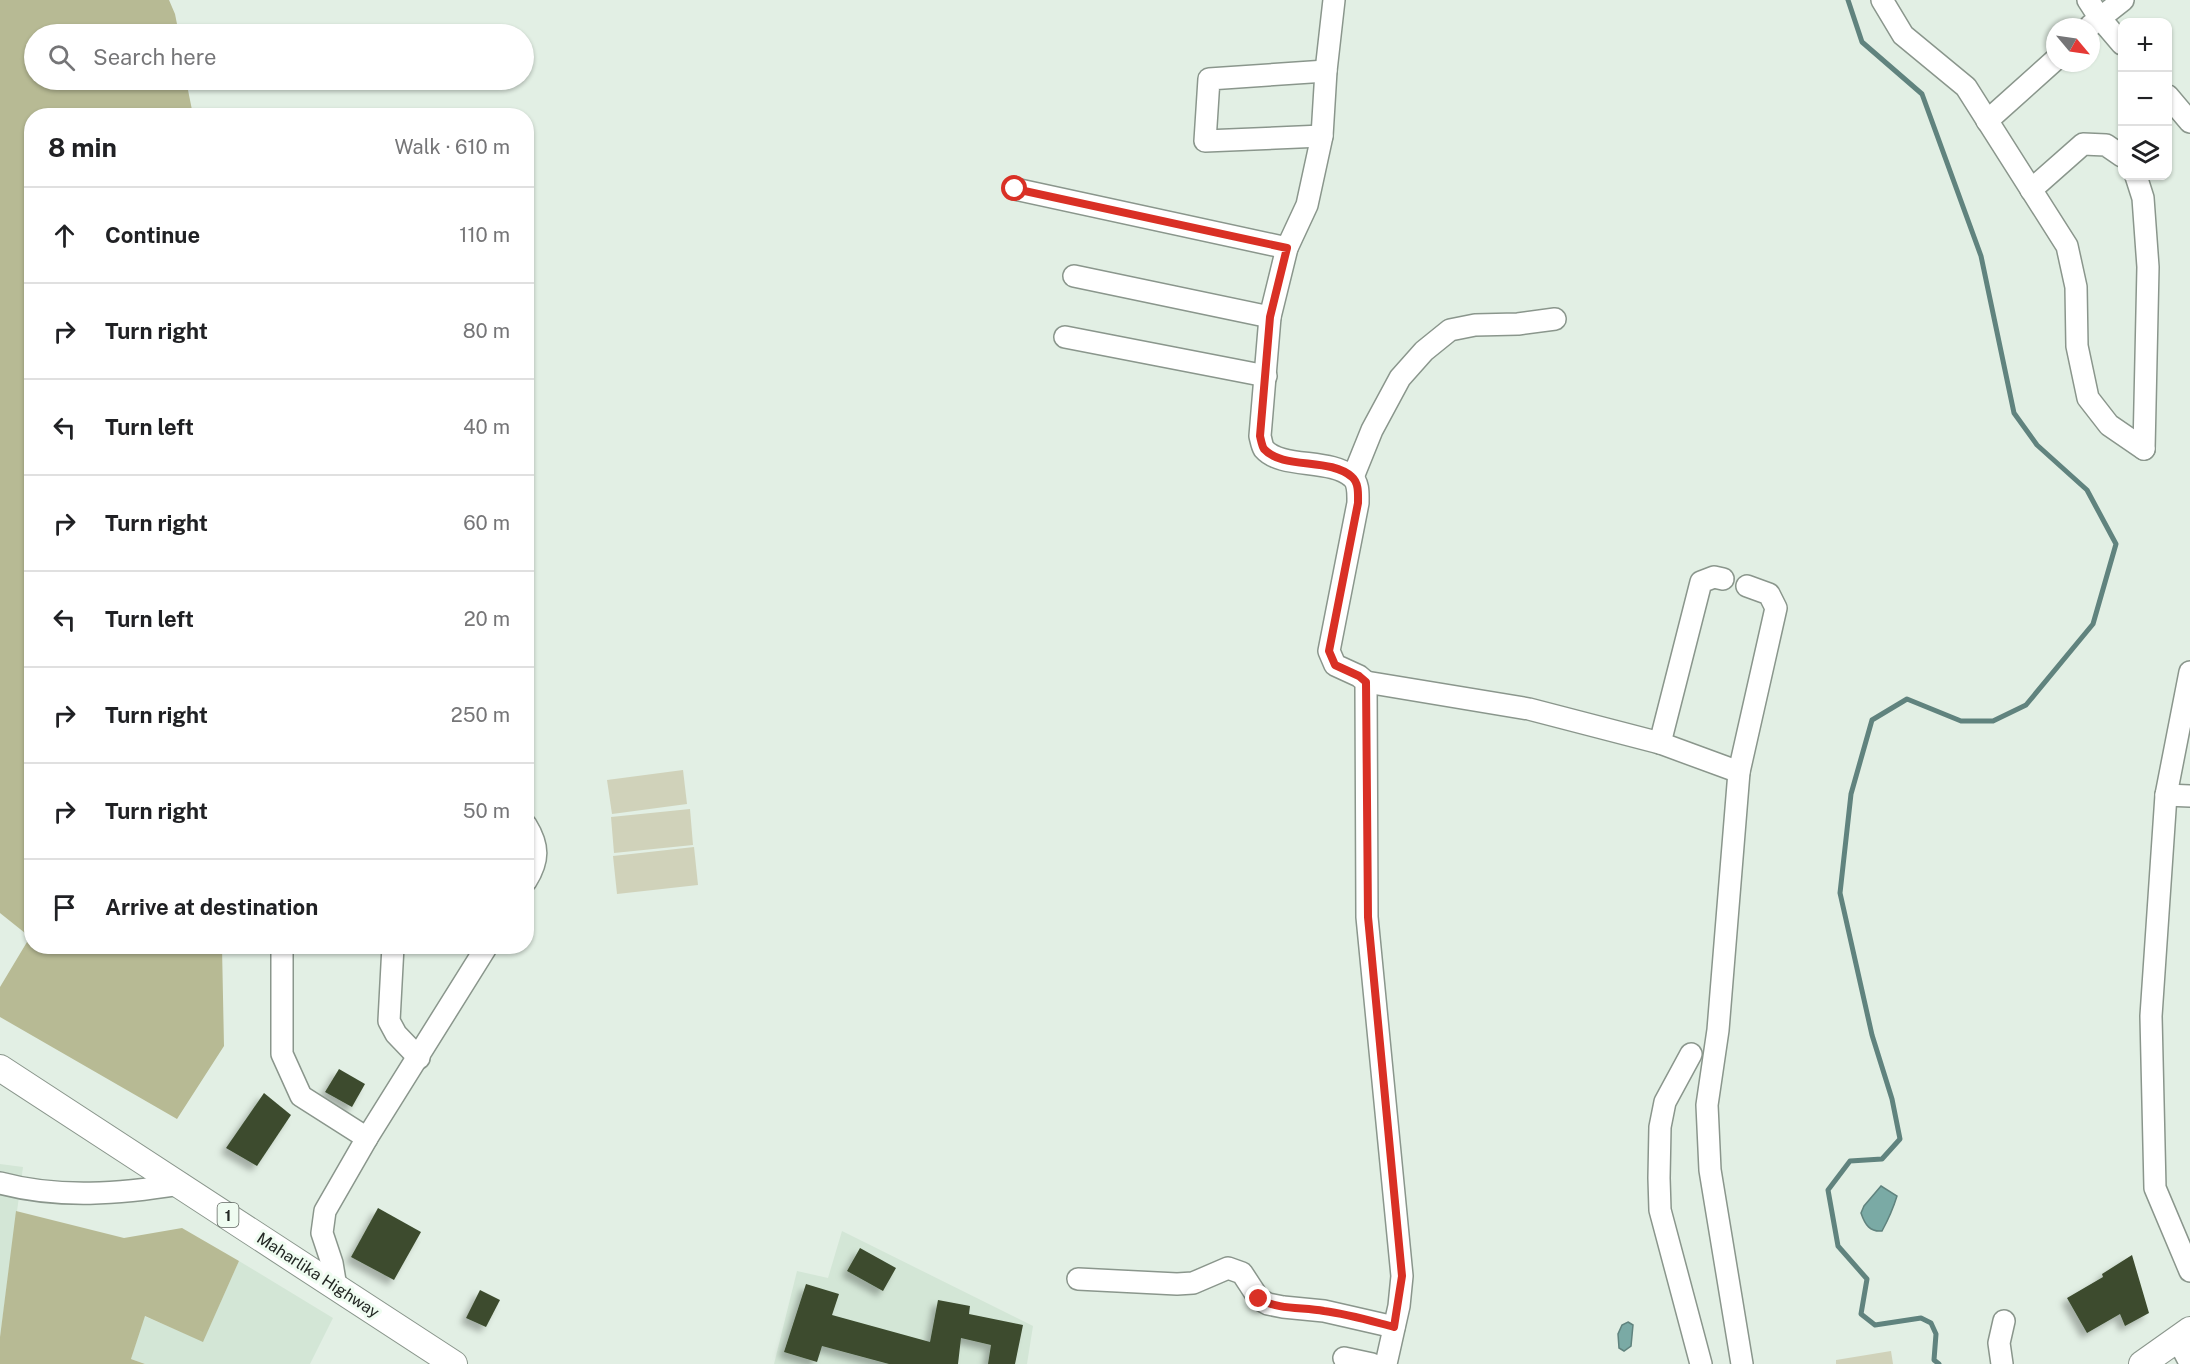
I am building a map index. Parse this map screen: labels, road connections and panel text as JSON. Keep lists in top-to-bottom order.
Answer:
{
  "streets": {
    "main road": ["1", "Maharlika Highway"]
  },
  "north": "bottom right",
  "page": {
    "map_buttons": ["+", "−"],
    "search": "Search here",
    "heading": ["8 min", "Walk · 610 m"],
    "list": [
      ["Continue", "110 m"],
      ["Turn right", "80 m"],
      ["Turn left", "40 m"],
      ["Turn right", "60 m"],
      ["Turn left", "20 m"],
      ["Turn right", "250 m"],
      ["Turn right", "50 m"],
      "Arrive at destination"
    ]
  }
}
